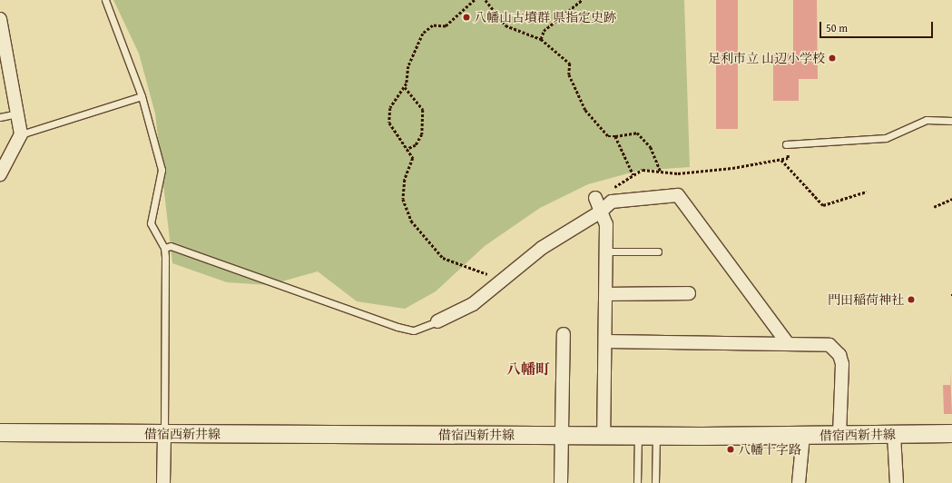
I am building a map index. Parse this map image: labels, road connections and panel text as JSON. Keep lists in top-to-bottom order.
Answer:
{
  "streets": {
    "main road": ["借宿西新井線"]
  },
  "districts": ["八幡町"],
  "places": [
    "八幡山古墳群 県指定史跡",
    "足利市立 山辺小学校",
    "門田稲荷神社",
    "八幡十字路"
  ],
  "scale_bar": "50 m"
}
